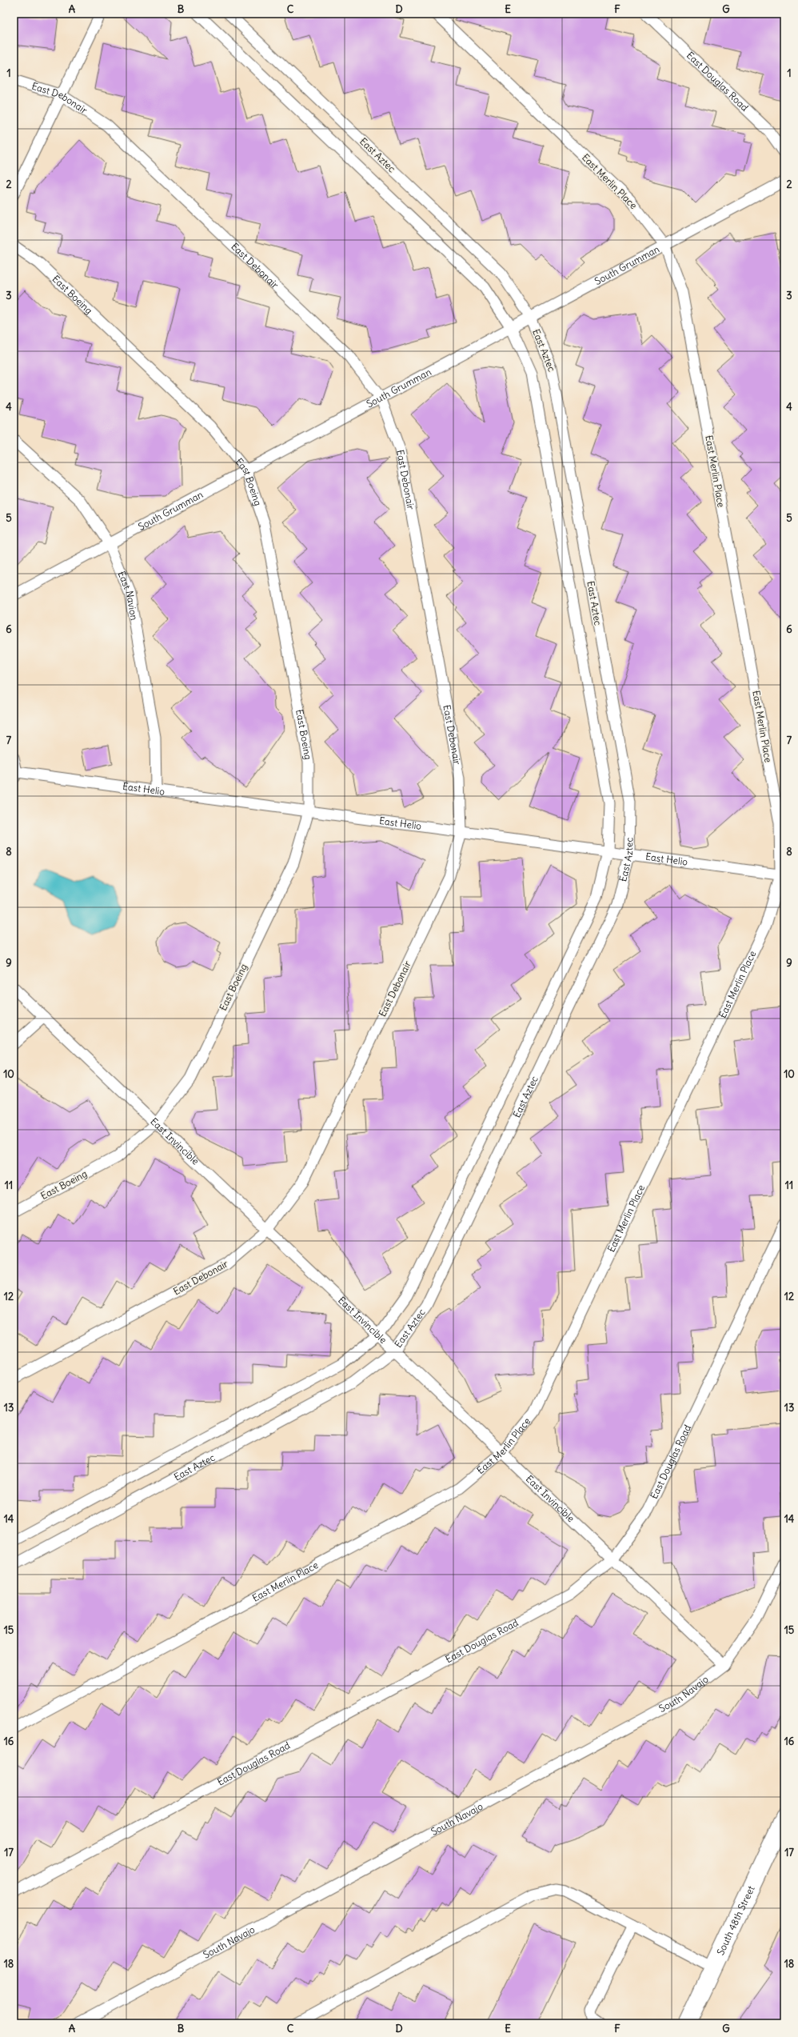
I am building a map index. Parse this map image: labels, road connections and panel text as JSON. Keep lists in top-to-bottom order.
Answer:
{
  "streets": {
    "street": ["South 48th Street"],
    "lane": [
      "East Douglas Road",
      "East Debonair",
      "East Aztec",
      "East Merlin Place",
      "South Grumman",
      "East Boeing",
      "East Navion",
      "East Helio",
      "East Invincible",
      "South Navajo"
    ]
  },
  "crossings": [
    ["East Douglas Road", "East Invincible"],
    ["East Debonair", "South Grumman"],
    ["East Debonair", "East Helio"],
    ["East Debonair", "East Invincible"],
    ["East Aztec", "South Grumman"],
    ["East Aztec", "East Helio"],
    ["East Aztec", "East Invincible"],
    ["East Merlin Place", "South Grumman"],
    ["East Merlin Place", "East Helio"],
    ["East Merlin Place", "East Invincible"],
    ["South Grumman", "East Boeing"],
    ["South Grumman", "East Navion"],
    ["East Boeing", "East Helio"],
    ["East Boeing", "East Invincible"],
    ["East Navion", "East Helio"],
    ["East Invincible", "South Navajo"]
  ],
  "grid": {
    "columns": [
      "A",
      "B",
      "C",
      "D",
      "E",
      "F",
      "G"
    ],
    "rows": [
      "1",
      "2",
      "3",
      "4",
      "5",
      "6",
      "7",
      "8",
      "9",
      "10",
      "11",
      "12",
      "13",
      "14",
      "15",
      "16",
      "17",
      "18"
    ]
  }
}
